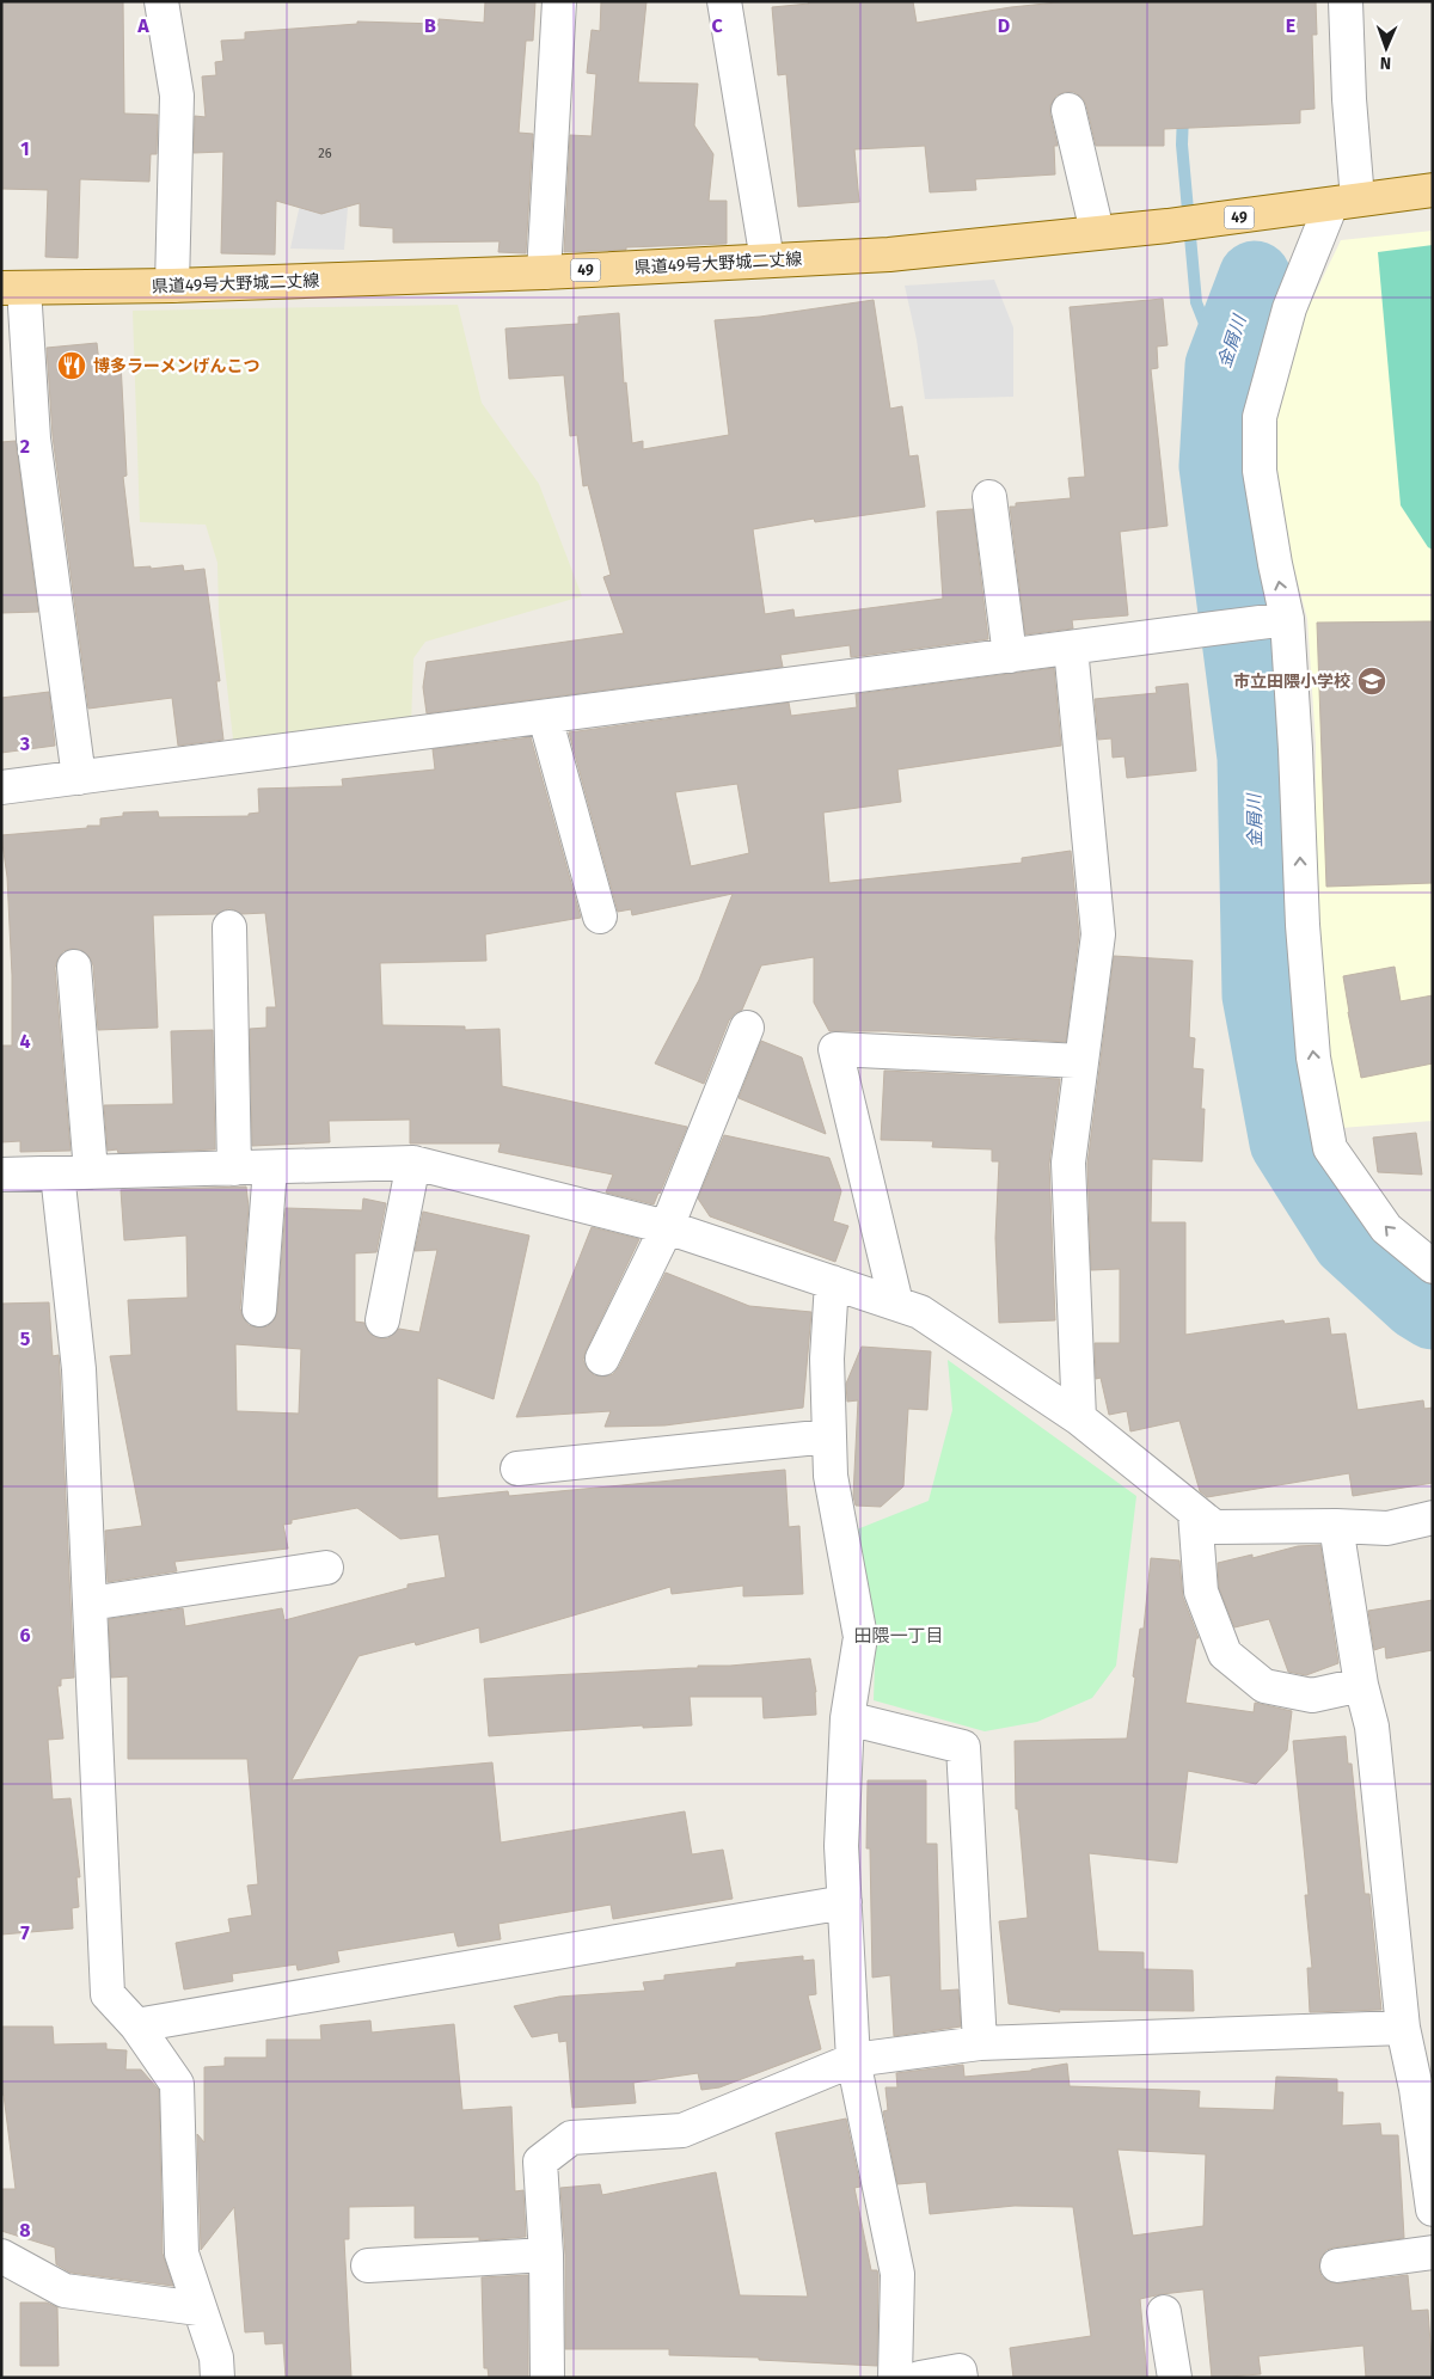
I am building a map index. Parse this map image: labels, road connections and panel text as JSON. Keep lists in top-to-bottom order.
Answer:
{
  "streets": {
    "main road": ["49", "県道49号大野城二丈線"]
  },
  "districts": ["田隈一丁目"],
  "water": ["金屑川"],
  "places": {
    "restaurant": ["博多ラーメンげんこつ"],
    "school or university": ["市立田隈小学校"]
  },
  "house_numbers": ["26"],
  "north": "bottom",
  "grid": {
    "columns": [
      "A",
      "B",
      "C",
      "D",
      "E"
    ],
    "rows": [
      "1",
      "2",
      "3",
      "4",
      "5",
      "6",
      "7",
      "8"
    ]
  }
}
